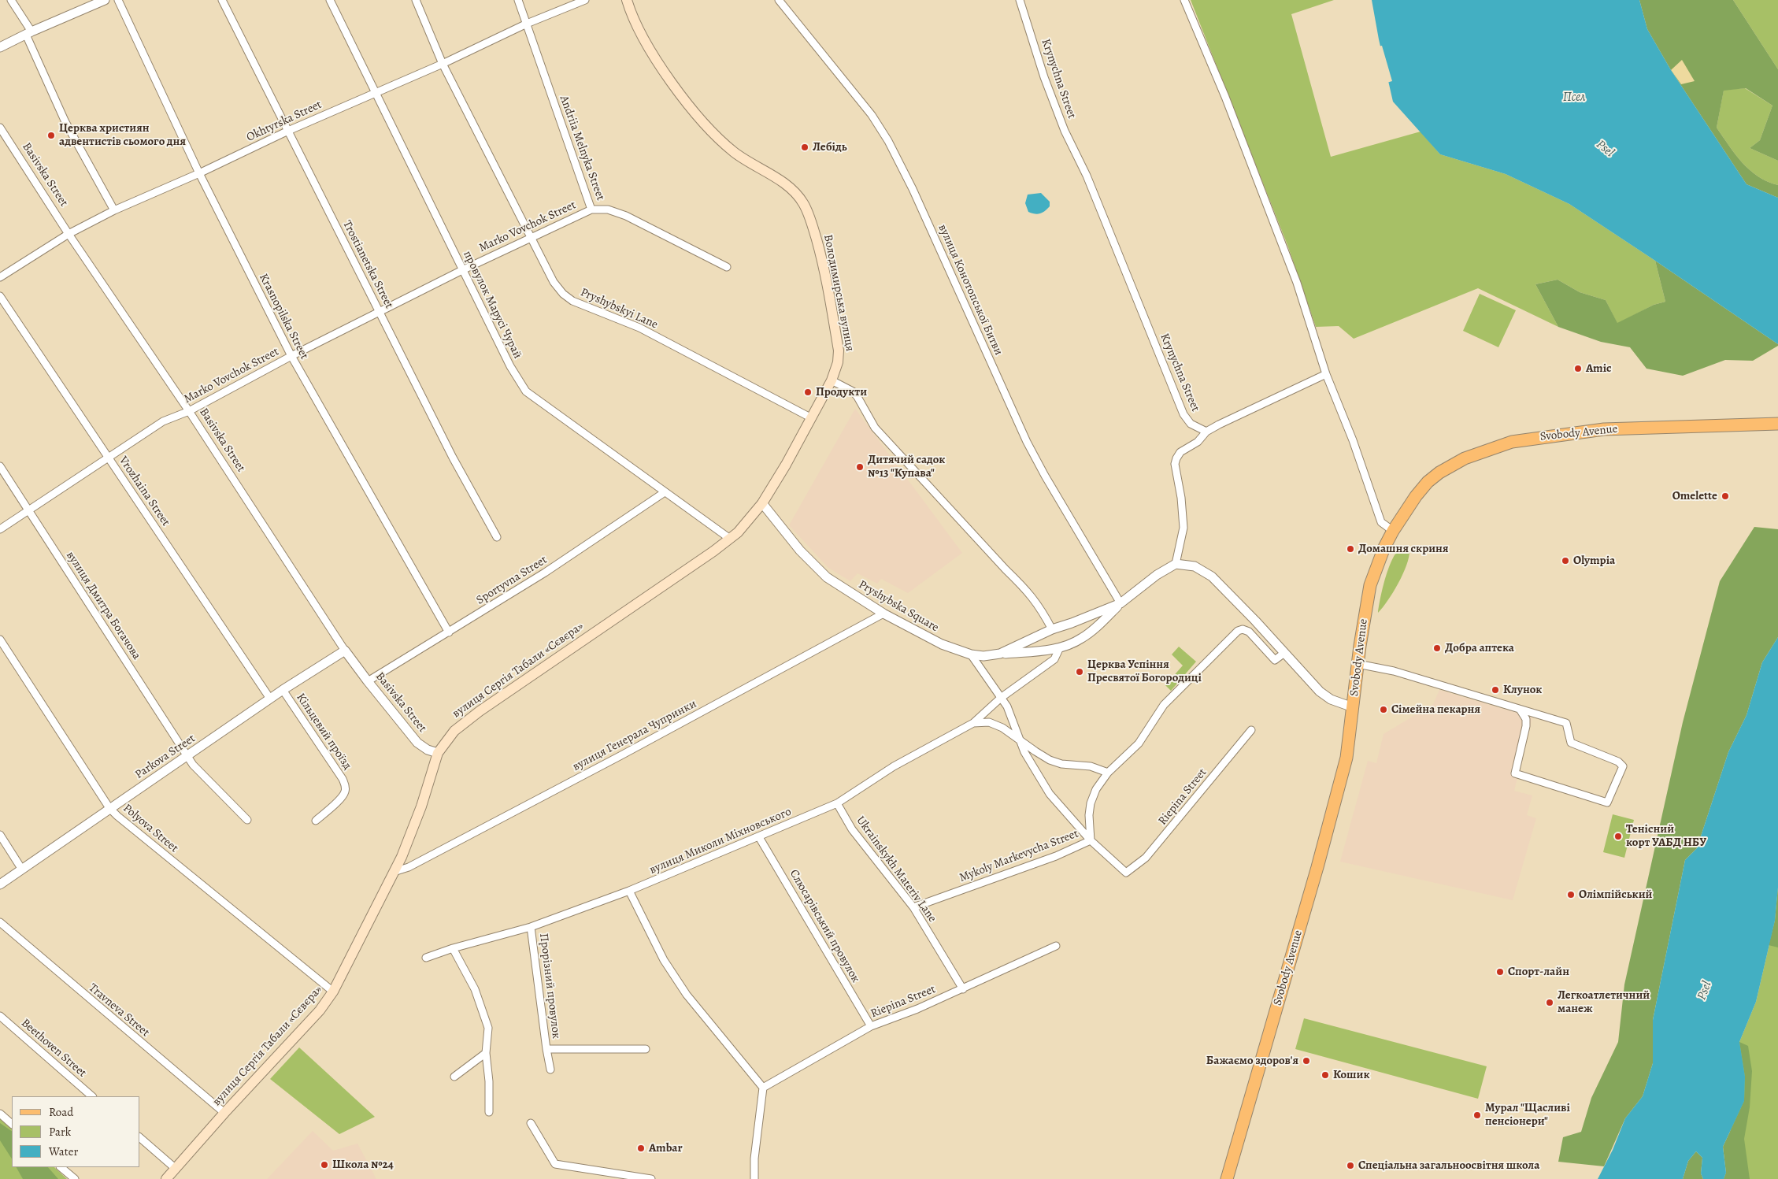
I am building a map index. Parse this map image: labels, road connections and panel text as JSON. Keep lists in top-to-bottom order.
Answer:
{
  "streets": {
    "main road": ["Володимирська вулиця", "Svobody Avenue", "вулиця Сергія Табали «Сєвєра»"],
    "street": [
      "Krynychna Street",
      "Okhtyrska Street",
      "Andriia Melnyka Street",
      "Basivska Street",
      "Marko Vovchok Street",
      "Trostianetska Street",
      "вулиця Конотопської Битви",
      "провулок Марусі Чурай",
      "Pryshybskyi Lane",
      "Krasnopilska Street",
      "Vrozhaina Street",
      "Sportyvna Street",
      "вулиця Дмитра Богачова",
      "Pryshybska Square",
      "Кільцевий проїзд",
      "вулиця Генерала Чупринки",
      "Parkova Street",
      "Riepina Street",
      "Polyova Street",
      "вулиця Миколи Міхновського",
      "Mykoly Markevycha Street",
      "Ukrainskykh Materiv Lane",
      "Слюсарівський провулок",
      "Прорізний провулок",
      "Travneva Street",
      "Beethoven Street"
    ]
  },
  "crossings": [
    ["Okhtyrska Street", "Andriia Melnyka Street"],
    ["Okhtyrska Street", "Basivska Street"],
    ["Okhtyrska Street", "Trostianetska Street"],
    ["Okhtyrska Street", "провулок Марусі Чурай"],
    ["Okhtyrska Street", "Pryshybskyi Lane"],
    ["Okhtyrska Street", "Krasnopilska Street"],
    ["Andriia Melnyka Street", "Marko Vovchok Street"],
    ["Basivska Street", "Marko Vovchok Street"],
    ["Basivska Street", "Sportyvna Street"],
    ["Basivska Street", "вулиця Сергія Табали «Сєвєра»"],
    ["Basivska Street", "Parkova Street"],
    ["Marko Vovchok Street", "Trostianetska Street"],
    ["Marko Vovchok Street", "провулок Марусі Чурай"],
    ["Marko Vovchok Street", "Pryshybskyi Lane"],
    ["Marko Vovchok Street", "Krasnopilska Street"],
    ["Marko Vovchok Street", "Vrozhaina Street"],
    ["Marko Vovchok Street", "вулиця Дмитра Богачова"],
    ["вулиця Конотопської Битви", "Pryshybska Square"],
    ["Володимирська вулиця", "вулиця Сергія Табали «Сєвєра»"],
    ["провулок Марусі Чурай", "Sportyvna Street"],
    ["провулок Марусі Чурай", "вулиця Сергія Табали «Сєвєра»"],
    ["Pryshybskyi Lane", "вулиця Сергія Табали «Сєвєра»"],
    ["Krasnopilska Street", "Sportyvna Street"],
    ["Vrozhaina Street", "Parkova Street"],
    ["вулиця Дмитра Богачова", "Parkova Street"],
    ["Pryshybska Square", "вулиця Сергія Табали «Сєвєра»"],
    ["Pryshybska Square", "вулиця Генерала Чупринки"],
    ["вулиця Сергія Табали «Сєвєра»", "вулиця Генерала Чупринки"],
    ["вулиця Сергія Табали «Сєвєра»", "Polyova Street"],
    ["вулиця Сергія Табали «Сєвєра»", "Travneva Street"],
    ["Кільцевий проїзд", "Parkova Street"],
    ["Parkova Street", "Polyova Street"],
    ["Riepina Street", "Mykoly Markevycha Street"],
    ["Riepina Street", "Ukrainskykh Materiv Lane"],
    ["Riepina Street", "Слюсарівський провулок"],
    ["вулиця Миколи Міхновського", "Ukrainskykh Materiv Lane"],
    ["вулиця Миколи Міхновського", "Слюсарівський провулок"],
    ["вулиця Миколи Міхновського", "Прорізний провулок"],
    ["Mykoly Markevycha Street", "Ukrainskykh Materiv Lane"]
  ],
  "water": ["Псел", "Psel"],
  "places": [
    "Церква християн адвентистів сьомого дня",
    "Лебідь",
    "Amic",
    "Продукти",
    "Дитячий садок №13 \"Купава\"",
    "Omelette",
    "Домашня скриня",
    "Olympia",
    "Добра аптека",
    "Церква Успіння Пресвятої Богородиці",
    "Клунок",
    "Сімейна пекарня",
    "Тенісний корт УАБД НБУ",
    "Олімпійський",
    "Спорт-лайн",
    "Легкоатлетичний манеж",
    "Бажаємо здоров'я",
    "Кошик",
    "Мурал \"Щасливі пенсіонери\"",
    "Ambar",
    "Школа №24",
    "Спеціальна загальноосвітня школа"
  ],
  "legend": ["Road", "Park", "Water"]
}
